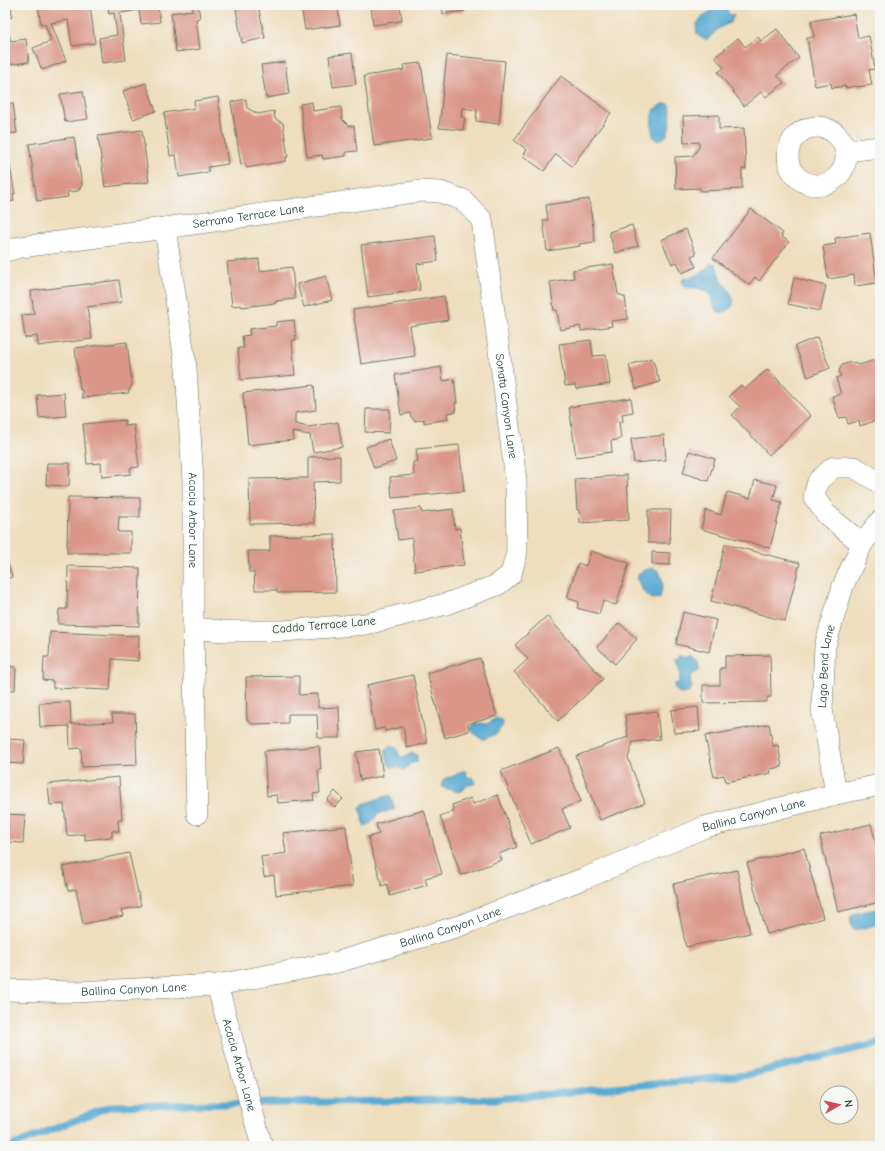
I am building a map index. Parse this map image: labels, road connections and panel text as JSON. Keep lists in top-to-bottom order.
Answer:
{
  "streets": {
    "street": [
      "Serrano Terrace Lane",
      "Sonata Canyon Lane",
      "Acacia Arbor Lane",
      "Caddo Terrace Lane",
      "Lago Bend Lane",
      "Ballina Canyon Lane"
    ]
  },
  "crossings": [
    ["Serrano Terrace Lane", "Sonata Canyon Lane"],
    ["Serrano Terrace Lane", "Acacia Arbor Lane"],
    ["Sonata Canyon Lane", "Caddo Terrace Lane"],
    ["Acacia Arbor Lane", "Caddo Terrace Lane"],
    ["Acacia Arbor Lane", "Ballina Canyon Lane"],
    ["Lago Bend Lane", "Ballina Canyon Lane"]
  ],
  "north": "right"
}
